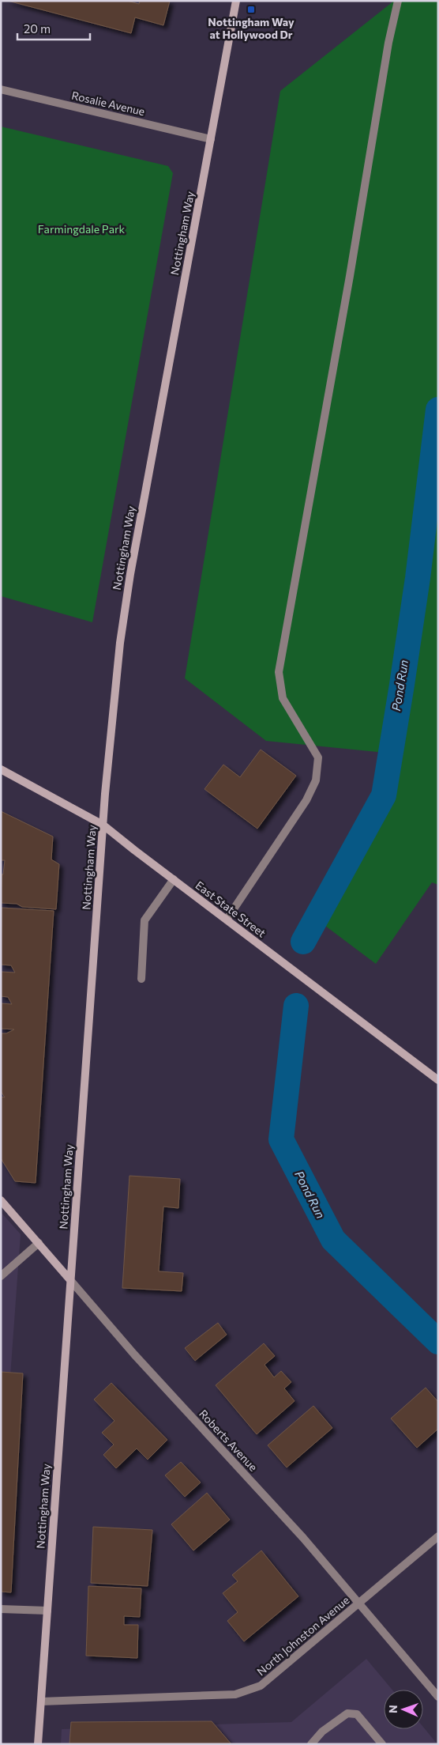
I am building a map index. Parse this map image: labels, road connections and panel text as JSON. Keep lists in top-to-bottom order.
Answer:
{
  "streets": {
    "street": [
      "Rosalie Avenue",
      "Nottingham Way",
      "East State Street",
      "Roberts Avenue",
      "North Johnston Avenue"
    ]
  },
  "crossings": [
    ["Rosalie Avenue", "Nottingham Way"],
    ["Nottingham Way", "East State Street"],
    ["Nottingham Way", "Roberts Avenue"],
    ["Nottingham Way", "North Johnston Avenue"],
    ["Roberts Avenue", "North Johnston Avenue"]
  ],
  "water": ["Pond Run"],
  "parks": ["Farmingdale Park"],
  "places": {
    "transit": ["Nottingham Way at Hollywood Dr"]
  },
  "scale_bar": "20 m",
  "north": "left"
}
